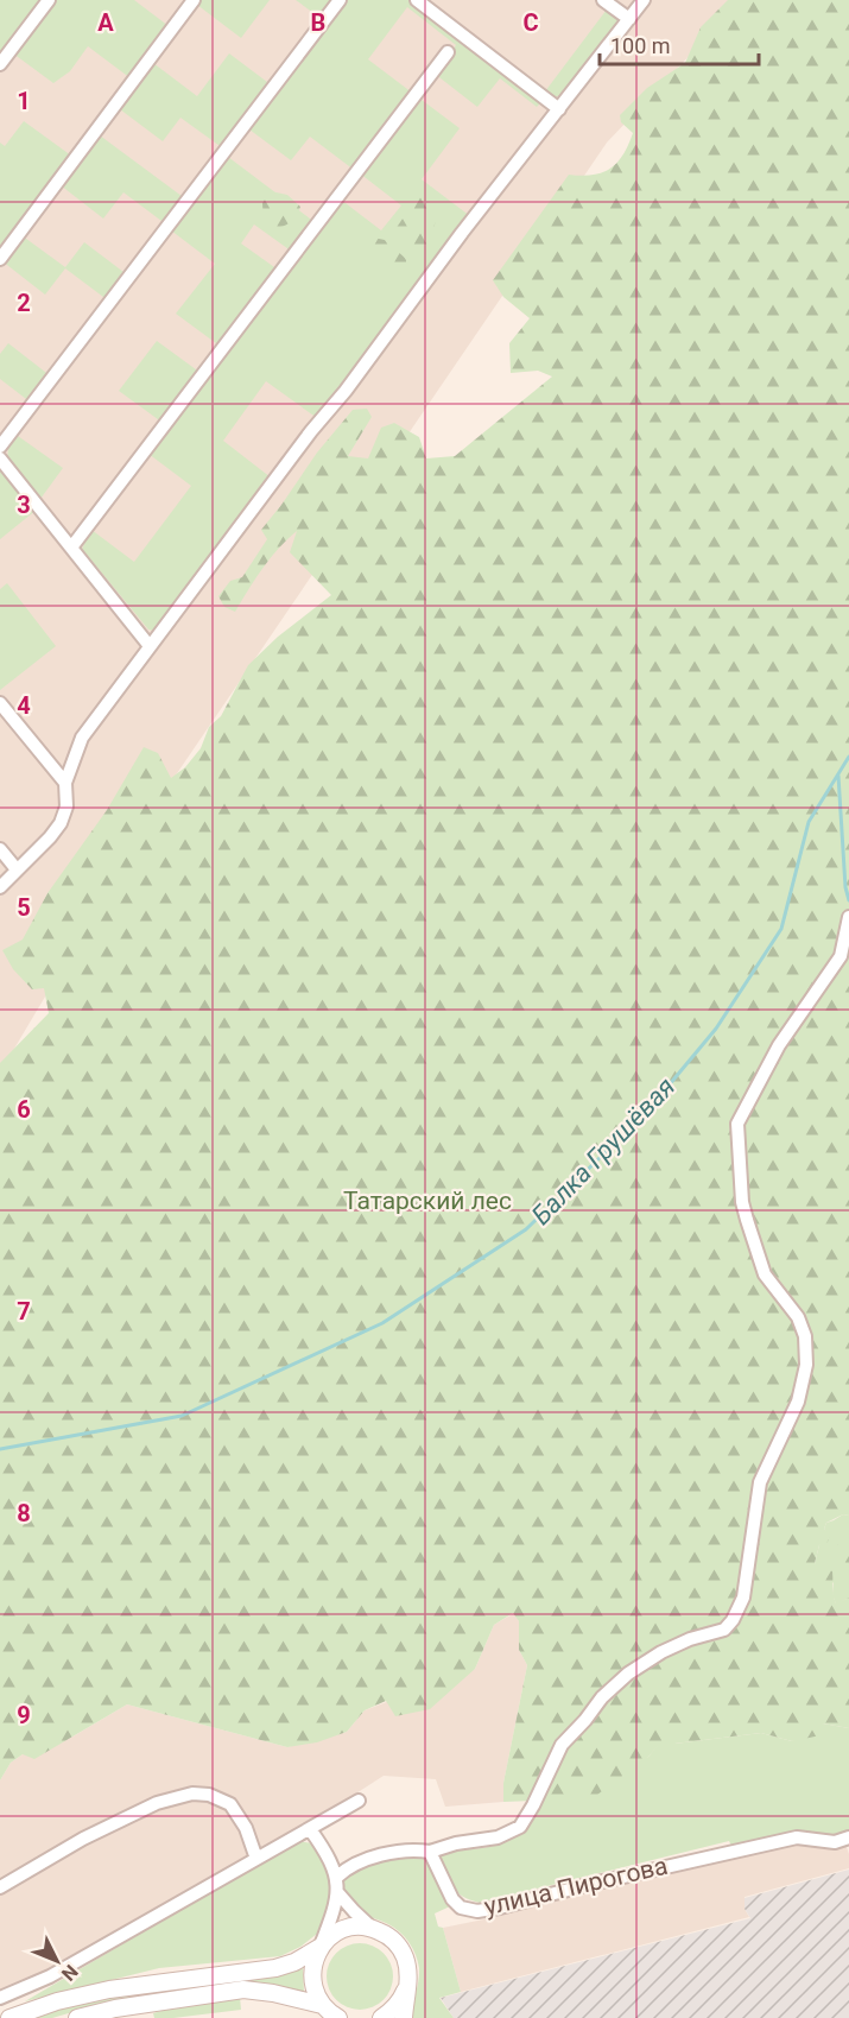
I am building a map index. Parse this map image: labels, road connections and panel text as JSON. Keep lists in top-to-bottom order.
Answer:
{
  "streets": {
    "street": ["улица Пирогова"]
  },
  "water": ["Балка Грушёвая"],
  "parks": ["Татарский лес"],
  "scale_bar": "100 m",
  "north": "bottom right",
  "grid": {
    "columns": ["A", "B", "C"],
    "rows": [
      "1",
      "2",
      "3",
      "4",
      "5",
      "6",
      "7",
      "8",
      "9"
    ]
  }
}
